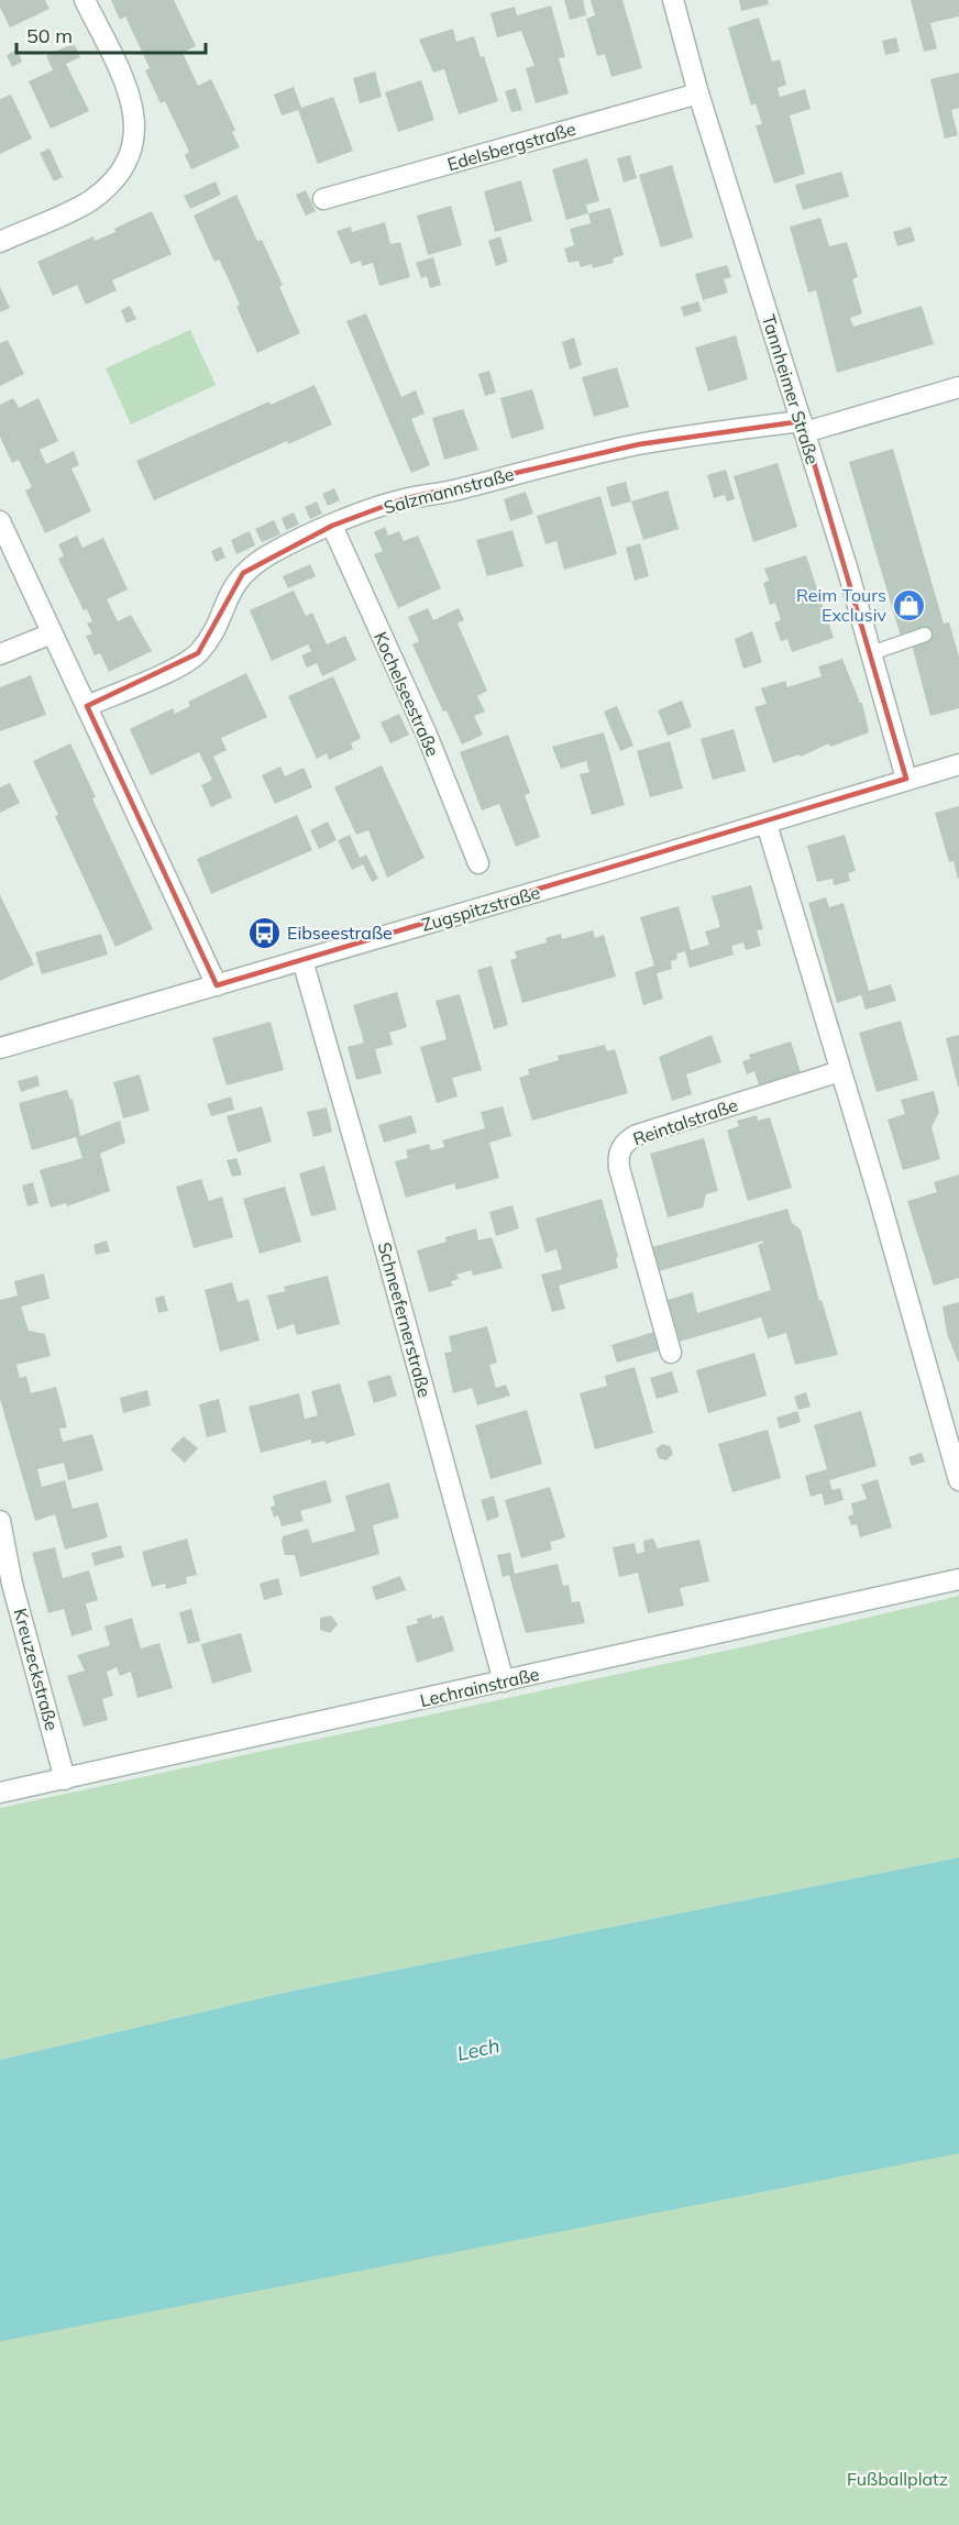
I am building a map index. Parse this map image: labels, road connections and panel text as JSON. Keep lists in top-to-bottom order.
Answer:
{
  "streets": {
    "street": [
      "Edelsbergstraße",
      "Tannheimer Straße",
      "Salzmannstraße",
      "Kochelseestraße",
      "Zugspitzstraße",
      "Reintalstraße",
      "Schneefernerstraße",
      "Kreuzeckstraße",
      "Lechrainstraße"
    ]
  },
  "crossings": [
    ["Edelsbergstraße", "Tannheimer Straße"],
    ["Tannheimer Straße", "Salzmannstraße"],
    ["Tannheimer Straße", "Zugspitzstraße"],
    ["Salzmannstraße", "Kochelseestraße"],
    ["Zugspitzstraße", "Schneefernerstraße"],
    ["Schneefernerstraße", "Lechrainstraße"],
    ["Kreuzeckstraße", "Lechrainstraße"]
  ],
  "water": ["Lech"],
  "parks": ["Fußballplatz"],
  "places": {
    "shop": ["Reim Tours Exclusiv"],
    "bus stop": ["Eibseestraße"]
  },
  "scale_bar": "50 m"
}
